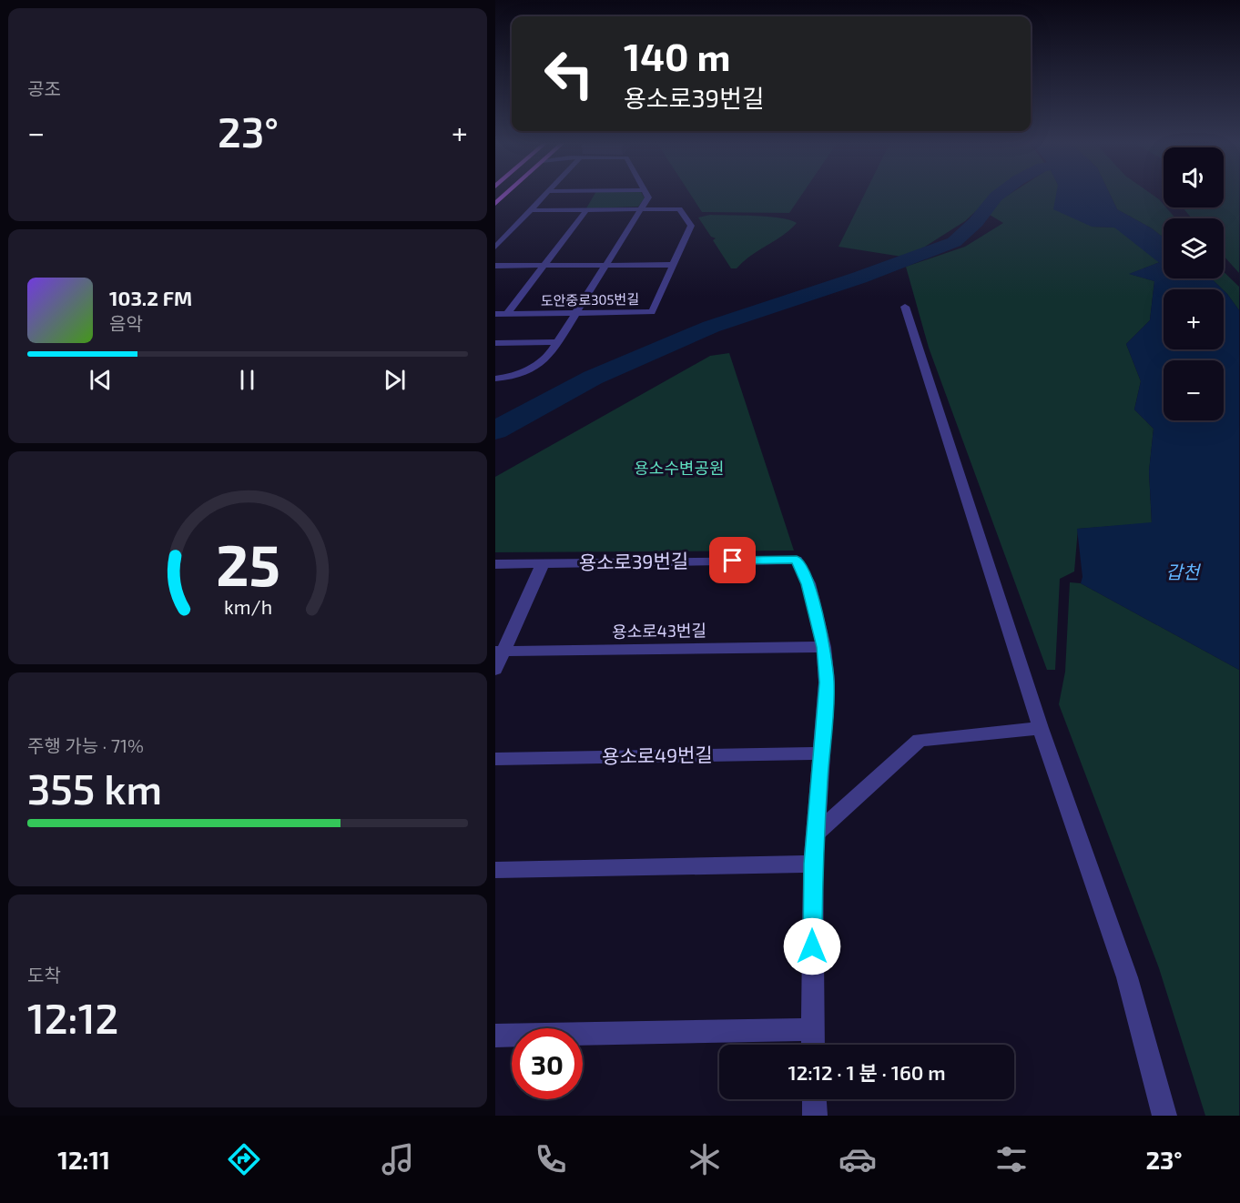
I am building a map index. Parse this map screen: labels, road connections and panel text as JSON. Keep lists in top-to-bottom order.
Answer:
{
  "streets": {
    "street": [
      "도안중로305번길",
      "용소로39번길",
      "용소로43번길",
      "용소로49번길"
    ]
  },
  "crossings": [
    ["용소로39번길", "용소로43번길"],
    ["용소로39번길", "용소로49번길"]
  ],
  "water": ["갑천"],
  "parks": ["용소수변공원"],
  "page": {
    "tile": [
      "공조",
      ["주행 가능 · 71%", "355 km"],
      ["도착", "12:12"]
    ],
    "turn": ["140 m", "용소로39번길"],
    "heat": ["−", "23°", "+"],
    "map_buttons": ["+", "−"],
    "song": ["103.2 FM", "음악"],
    "limit": "30",
    "trip": "12:12 · 1 분 · 160 m",
    "tabs": ["12:11", "23°"],
    "gauge": ["25", "km/h"]
  }
}
